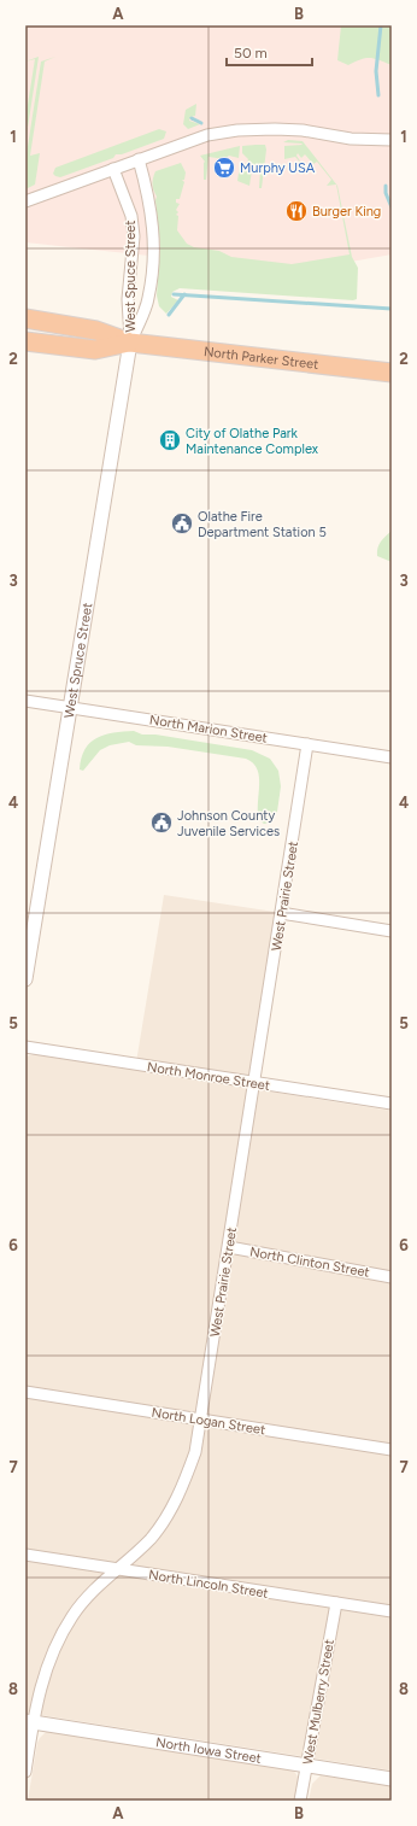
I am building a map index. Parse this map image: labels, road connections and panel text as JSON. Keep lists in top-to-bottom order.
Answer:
{
  "streets": {
    "highway": ["North Parker Street"],
    "street": [
      "West Spuce Street",
      "West Spruce Street",
      "North Marion Street",
      "West Prairie Street",
      "North Monroe Street",
      "North Clinton Street",
      "North Logan Street",
      "North Lincoln Street",
      "West Mulberry Street",
      "North Iowa Street"
    ]
  },
  "crossings": [
    ["West Spuce Street", "North Parker Street"],
    ["West Spuce Street", "West Spruce Street"],
    ["North Parker Street", "West Spruce Street"],
    ["West Spruce Street", "North Marion Street"],
    ["North Marion Street", "West Prairie Street"],
    ["West Prairie Street", "North Monroe Street"],
    ["West Prairie Street", "North Clinton Street"],
    ["West Prairie Street", "North Logan Street"],
    ["West Prairie Street", "North Lincoln Street"],
    ["West Prairie Street", "North Iowa Street"],
    ["North Lincoln Street", "West Mulberry Street"],
    ["West Mulberry Street", "North Iowa Street"]
  ],
  "places": {
    "supermarket": ["Murphy USA"],
    "restaurant": ["Burger King"],
    "building": ["City of Olathe Park Maintenance Complex"],
    "public building": ["Olathe Fire Department Station 5", "Johnson County Juvenile Services"]
  },
  "scale_bar": "50 m",
  "grid": {
    "columns": ["A", "B"],
    "rows": [
      "1",
      "2",
      "3",
      "4",
      "5",
      "6",
      "7",
      "8"
    ]
  }
}
